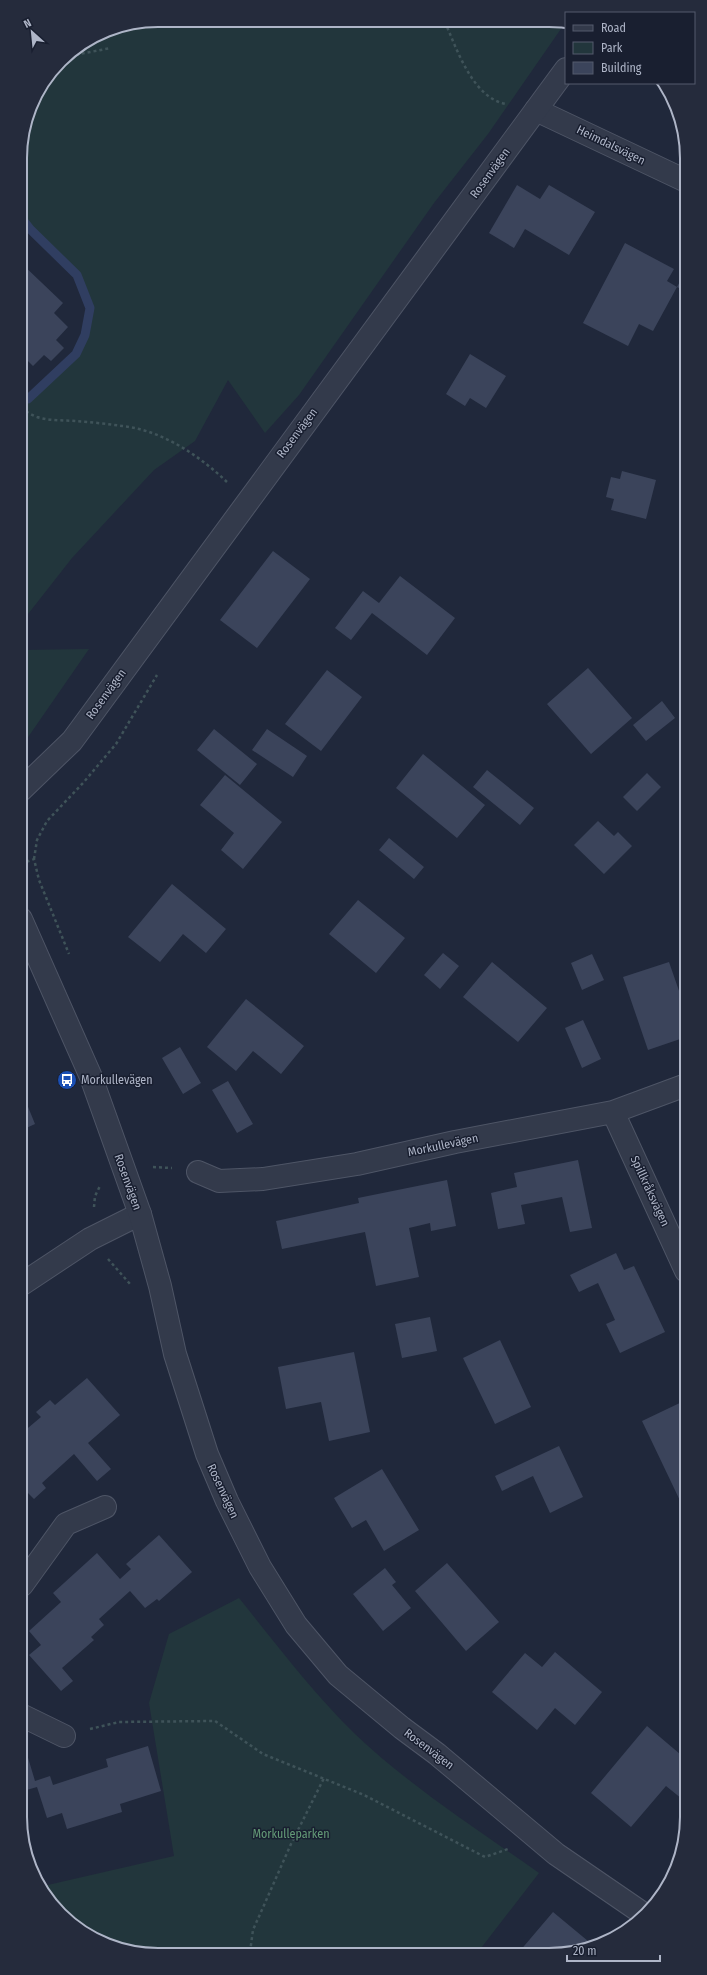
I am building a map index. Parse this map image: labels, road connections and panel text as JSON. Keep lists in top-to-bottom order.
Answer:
{
  "streets": {
    "street": [
      "Heimdalsvägen",
      "Rosenvägen",
      "Morkullevägen",
      "Spillkråksvägen"
    ]
  },
  "crossings": [
    ["Heimdalsvägen", "Rosenvägen"],
    ["Morkullevägen", "Spillkråksvägen"]
  ],
  "parks": ["Morkulleparken"],
  "places": {
    "bus stop": ["Morkullevägen"]
  },
  "legend": ["Road", "Park", "Building"],
  "scale_bar": "20 m",
  "north": "top left"
}
